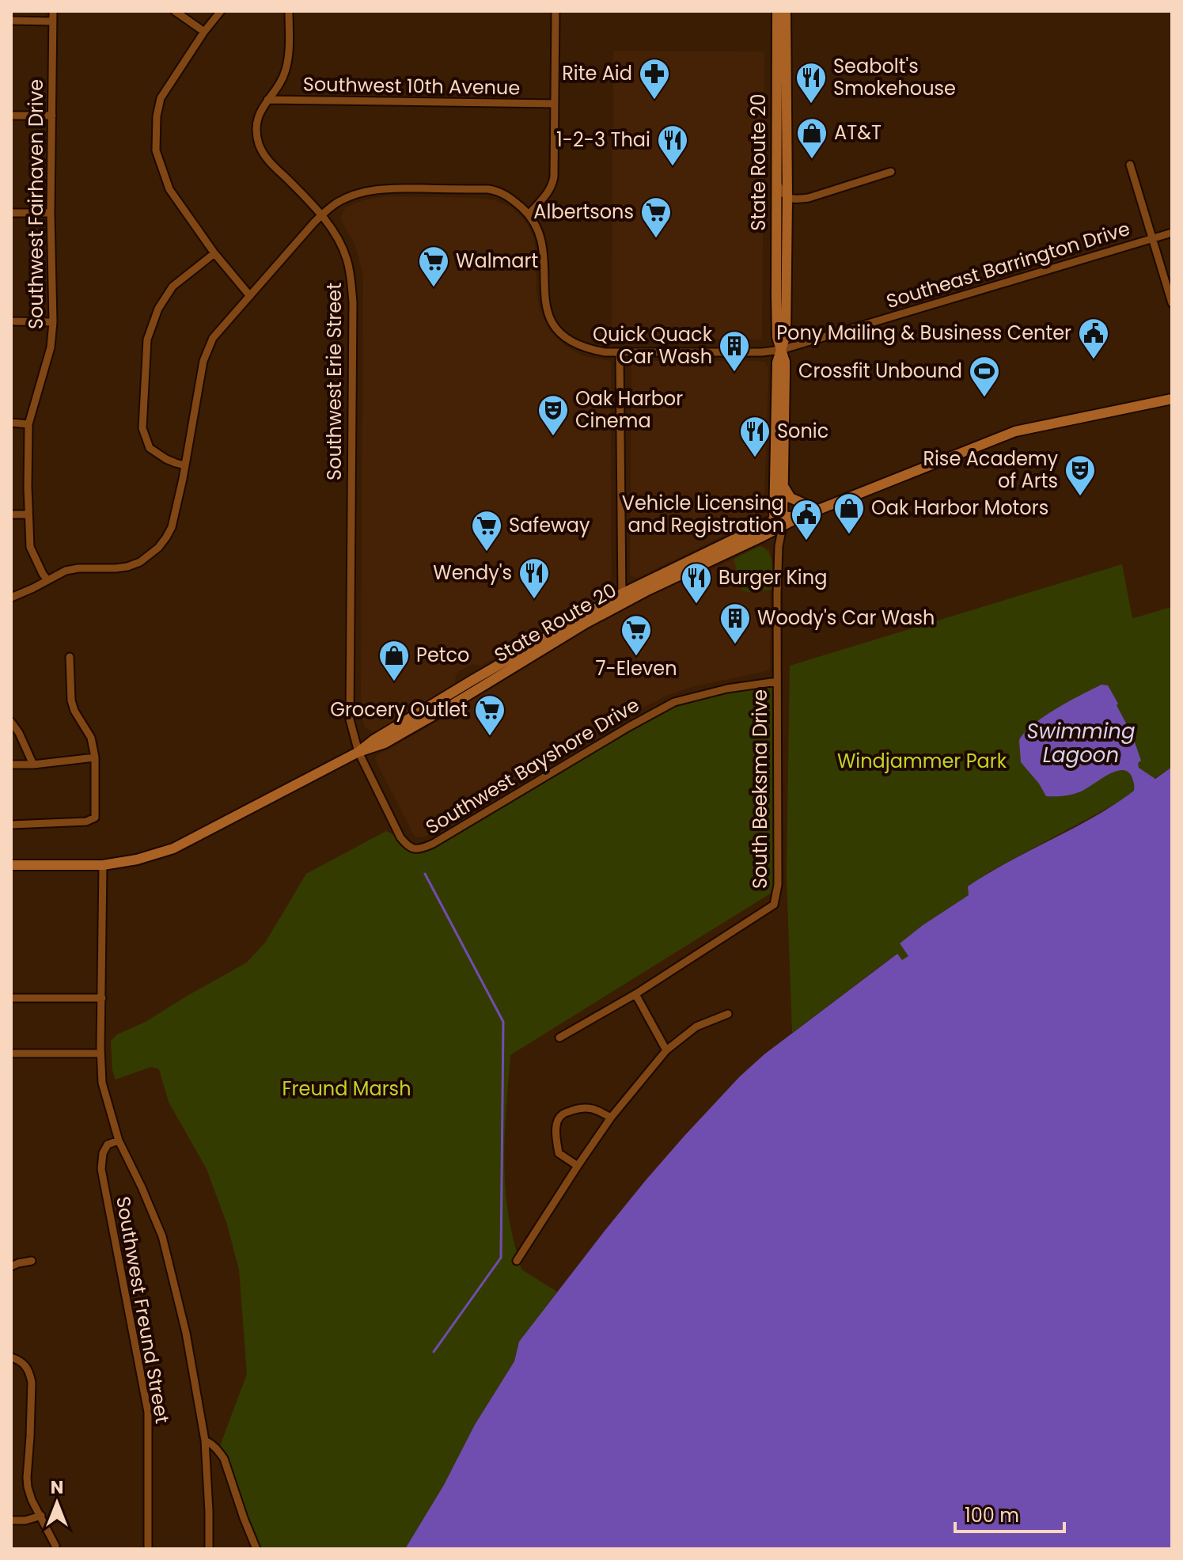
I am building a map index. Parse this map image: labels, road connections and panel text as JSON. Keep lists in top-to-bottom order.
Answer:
{
  "streets": {
    "main road": ["State Route 20"],
    "street": [
      "Southwest 10th Avenue",
      "Southwest Fairhaven Drive",
      "Southeast Barrington Drive",
      "Southwest Erie Street",
      "Southwest Bayshore Drive",
      "South Beeksma Drive",
      "Southwest Freund Street"
    ]
  },
  "crossings": [
    ["Southwest 10th Avenue", "Southwest Erie Street"],
    ["State Route 20", "Southeast Barrington Drive"],
    ["State Route 20", "Southwest Erie Street"],
    ["State Route 20", "Southwest Bayshore Drive"],
    ["State Route 20", "South Beeksma Drive"],
    ["Southwest Erie Street", "Southwest Bayshore Drive"],
    ["Southwest Bayshore Drive", "South Beeksma Drive"]
  ],
  "water": ["Swimming Lagoon"],
  "parks": ["Windjammer Park", "Freund Marsh"],
  "places": {
    "pharmacy": ["Rite Aid"],
    "restaurant": [
      "Seabolt's Smokehouse",
      "1-2-3 Thai",
      "Sonic",
      "Wendy's",
      "Burger King"
    ],
    "shop": ["AT&T", "Oak Harbor Motors", "Petco"],
    "supermarket": [
      "Albertsons",
      "Walmart",
      "Safeway",
      "7-Eleven",
      "Grocery Outlet"
    ],
    "public building": ["Pony Mailing & Business Center", "Vehicle Licensing and Registration"],
    "building": ["Quick Quack Car Wash", "Woody's Car Wash"],
    "sports": ["Crossfit Unbound"],
    "theatre": ["Oak Harbor Cinema", "Rise Academy of Arts"]
  },
  "scale_bar": "100 m",
  "north": "top"
}
